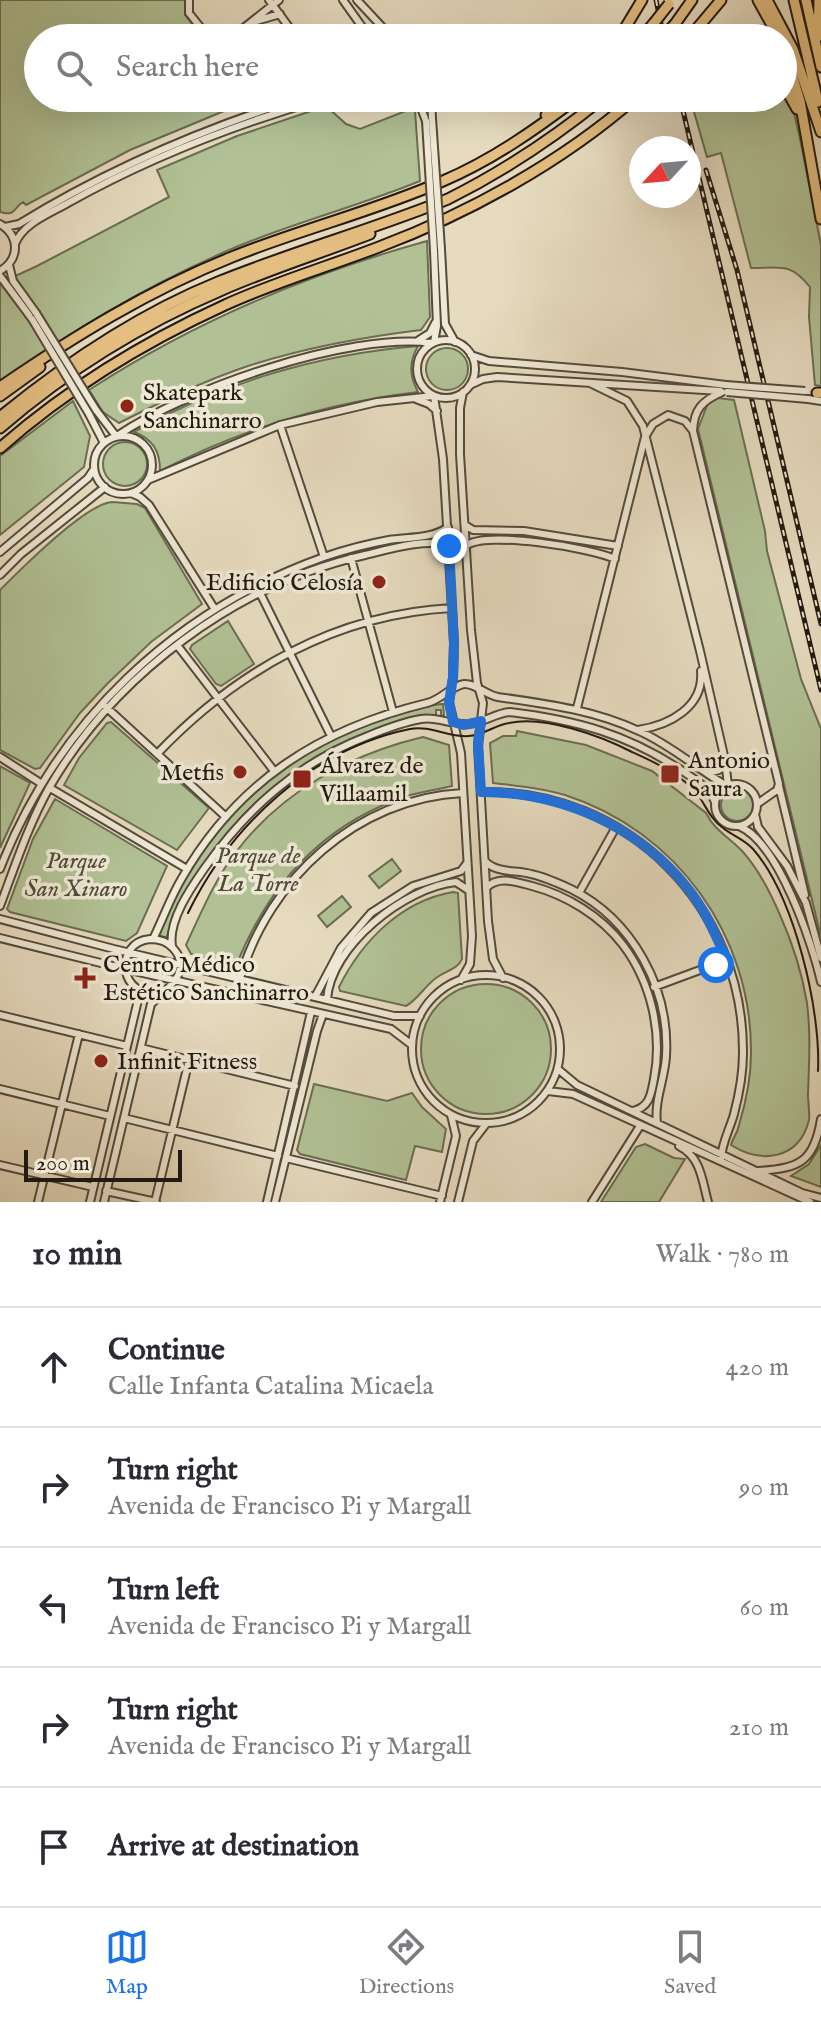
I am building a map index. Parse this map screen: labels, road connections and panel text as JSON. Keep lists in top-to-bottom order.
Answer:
{
  "parks": ["Parque de La Torre", "Parque San Xinaro"],
  "places": {
    "other": [
      "Skatepark Sanchinarro",
      "Edificio Celosía",
      "Metfis",
      "Infinit Fitness"
    ],
    "transit": ["Antonio Saura", "Álvarez de Villaamil"],
    "health": ["Centro Médico Estético Sanchinarro"]
  },
  "scale_bar": "200 m",
  "north": "bottom left",
  "page": {
    "search": "Search here",
    "scale": "200 m",
    "heading": ["10 min", "Walk · 780 m"],
    "list": [
      ["Continue", "Calle Infanta Catalina Micaela", "420 m"],
      ["Turn right", "Avenida de Francisco Pi y Margall", "90 m"],
      ["Turn left", "Avenida de Francisco Pi y Margall", "60 m"],
      ["Turn right", "Avenida de Francisco Pi y Margall", "210 m"],
      "Arrive at destination"
    ],
    "nav": ["Map", "Directions", "Saved"]
  }
}
